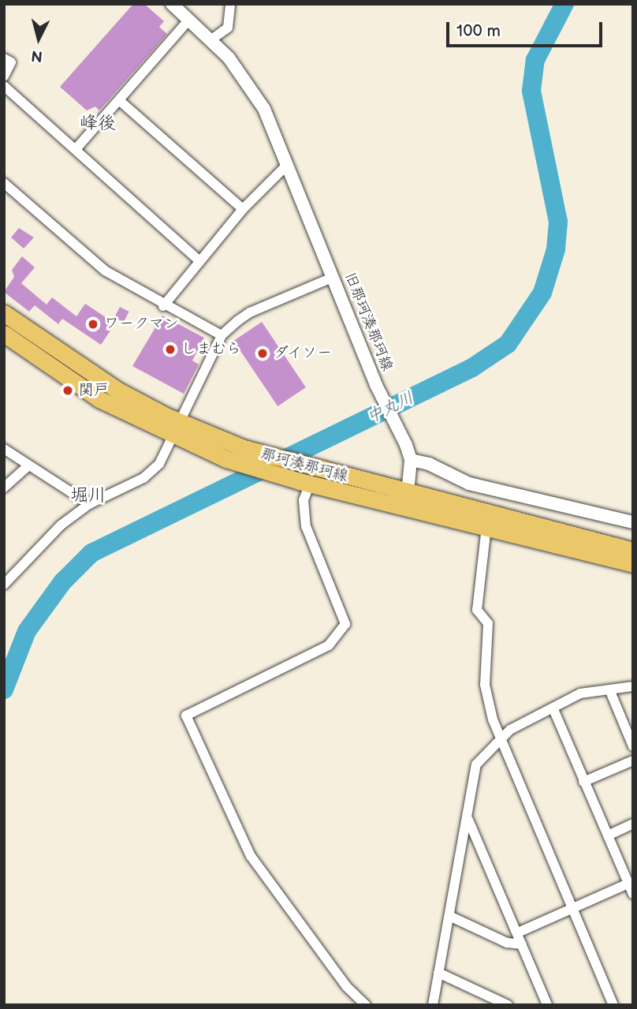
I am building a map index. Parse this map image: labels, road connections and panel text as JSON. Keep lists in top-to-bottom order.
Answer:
{
  "streets": {
    "main road": ["那珂湊那珂線"],
    "street": ["旧那珂湊那珂線"]
  },
  "districts": ["峰後", "堀川"],
  "water": ["中丸川"],
  "places": [
    "ワークマン",
    "しまむら",
    "ダイソー",
    "関戸"
  ],
  "scale_bar": "100 m",
  "north": "bottom"
}
